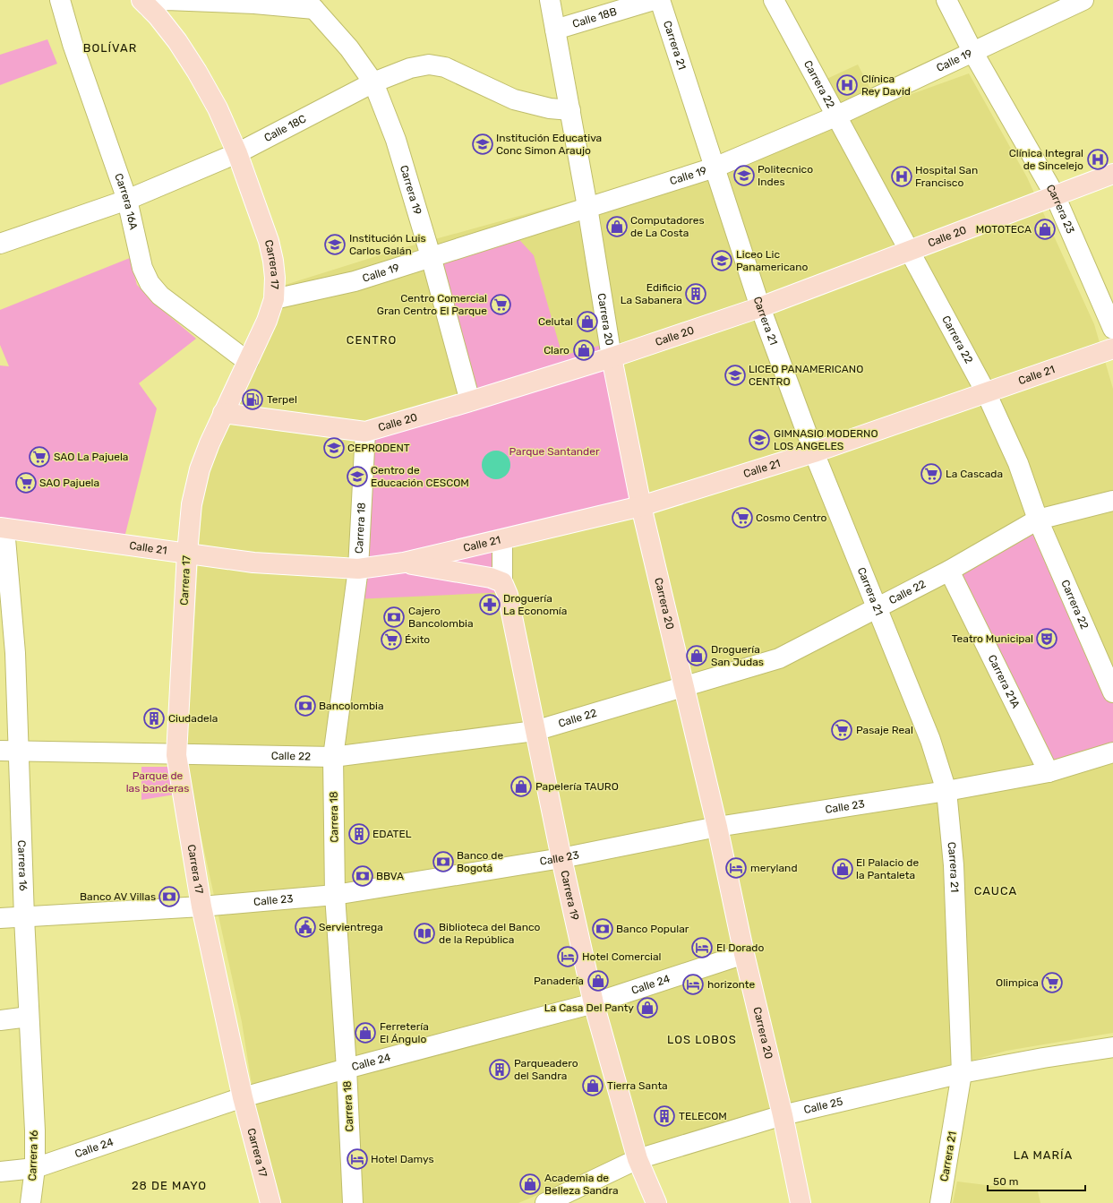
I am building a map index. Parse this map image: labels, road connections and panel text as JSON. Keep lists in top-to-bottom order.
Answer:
{
  "streets": {
    "main road": [
      "Carrera 19",
      "Calle 20",
      "Carrera 17",
      "Carrera 20",
      "Calle 21"
    ],
    "street": [
      "Calle 18B",
      "Carrera 21",
      "Calle 19",
      "Carrera 22",
      "Calle 18C",
      "Carrera 16A",
      "Carrera 23",
      "Carrera 18",
      "Calle 22",
      "Carrera 21A",
      "Calle 23",
      "Carrera 16",
      "Calle 24",
      "Calle 25"
    ]
  },
  "crossings": [
    ["Calle 18B", "Carrera 20"],
    ["Carrera 21", "Calle 19"],
    ["Carrera 21", "Calle 20"],
    ["Carrera 21", "Calle 21"],
    ["Carrera 21", "Calle 22"],
    ["Carrera 21", "Calle 23"],
    ["Carrera 21", "Calle 25"],
    ["Calle 19", "Carrera 22"],
    ["Calle 19", "Carrera 19"],
    ["Calle 19", "Carrera 23"],
    ["Calle 19", "Carrera 17"],
    ["Calle 19", "Carrera 20"],
    ["Carrera 22", "Calle 20"],
    ["Carrera 22", "Calle 21"],
    ["Carrera 22", "Calle 22"],
    ["Calle 18C", "Carrera 19"],
    ["Calle 18C", "Carrera 16A"],
    ["Calle 18C", "Carrera 17"],
    ["Calle 18C", "Carrera 20"],
    ["Carrera 19", "Calle 20"],
    ["Carrera 19", "Calle 21"],
    ["Carrera 19", "Calle 22"],
    ["Carrera 19", "Calle 23"],
    ["Carrera 19", "Calle 24"],
    ["Carrera 19", "Calle 25"],
    ["Carrera 16A", "Carrera 17"],
    ["Carrera 23", "Calle 20"],
    ["Calle 20", "Carrera 17"],
    ["Calle 20", "Carrera 20"],
    ["Calle 20", "Carrera 18"],
    ["Carrera 17", "Calle 21"],
    ["Carrera 17", "Calle 22"],
    ["Carrera 17", "Calle 23"],
    ["Carrera 17", "Calle 24"],
    ["Carrera 20", "Calle 21"],
    ["Carrera 20", "Calle 22"],
    ["Carrera 20", "Calle 23"],
    ["Carrera 20", "Calle 24"],
    ["Carrera 20", "Calle 25"],
    ["Calle 21", "Carrera 18"],
    ["Calle 21", "Carrera 16"],
    ["Carrera 18", "Calle 22"],
    ["Carrera 18", "Calle 23"],
    ["Carrera 18", "Calle 24"],
    ["Calle 22", "Carrera 21A"],
    ["Calle 22", "Carrera 16"],
    ["Carrera 21A", "Calle 23"],
    ["Calle 23", "Carrera 16"],
    ["Carrera 16", "Calle 24"]
  ],
  "districts": [
    "BOLÍVAR",
    "CENTRO",
    "CAUCA",
    "LOS LOBOS",
    "LA MARÍA",
    "28 DE MAYO"
  ],
  "parks": ["Parque Santander", "Parque de las banderas"],
  "places": {
    "hospital": ["Clínica Rey David", "Clínica Integral de Sincelejo", "Hospital San Francisco"],
    "school or university": [
      "Institución Educativa Conc Simon Araujo",
      "Politecnico Indes",
      "Institución Luis Carlos Galán",
      "Liceo Lic Panamericano",
      "LICEO PANAMERICANO CENTRO",
      "GIMNASIO MODERNO LOS ANGELES",
      "CEPRODENT",
      "Centro de Educación CESCOM"
    ],
    "shop": [
      "Computadores de La Costa",
      "MOTOTECA",
      "Celutal",
      "Claro",
      "Droguería San Judas",
      "Papelería TAURO",
      "El Palacio de la Pantaleta",
      "Panadería",
      "La Casa Del Panty",
      "Ferretería El Ángulo",
      "Tierra Santa",
      "Academia de Belleza Sandra"
    ],
    "building": [
      "Edificio La Sabanera",
      "Ciudadela",
      "EDATEL",
      "Parqueadero del Sandra",
      "TELECOM"
    ],
    "supermarket": [
      "Centro Comercial Gran Centro El Parque",
      "SAO La Pajuela",
      "La Cascada",
      "SAO Pajuela",
      "Cosmo Centro",
      "Éxito",
      "Pasaje Real",
      "Olimpica"
    ],
    "fuel station": ["Terpel"],
    "pharmacy": ["Droguería La Economía"],
    "bank": [
      "Cajero Bancolombia",
      "Bancolombia",
      "Banco de Bogotá",
      "BBVA",
      "Banco AV Villas",
      "Banco Popular"
    ],
    "theatre": ["Teatro Municipal"],
    "hotel": [
      "meryland",
      "El Dorado",
      "Hotel Comercial",
      "horizonte",
      "Hotel Damys"
    ],
    "public building": ["Servientrega"],
    "library": ["Biblioteca del Banco de la República"]
  },
  "scale_bar": "50 m"
}
